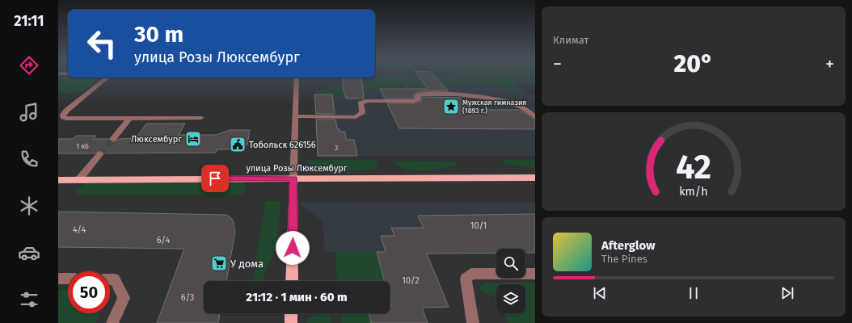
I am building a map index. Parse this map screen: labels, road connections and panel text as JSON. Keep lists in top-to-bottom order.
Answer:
{
  "streets": {
    "main road": ["улица Розы Люксембург"]
  },
  "places": {
    "place": ["Мужская гимназия (1893 г.)"],
    "hotel": ["Люксембург"],
    "public building": ["Тобольск 626156"],
    "supermarket": ["У дома"]
  },
  "house_numbers": [
    "1 к6",
    "3",
    "10/1",
    "4/4",
    "6/4",
    "10/2",
    "6/3"
  ],
  "page": {
    "tabs": "21:11",
    "tile": "Климат",
    "turn": ["30 m", "улица Розы Люксембург"],
    "heat": ["−", "20°", "+"],
    "song": ["Afterglow", "The Pines"],
    "limit": "50",
    "trip": "21:12 · 1 мин · 60 m",
    "gauge": ["42", "km/h"]
  }
}
